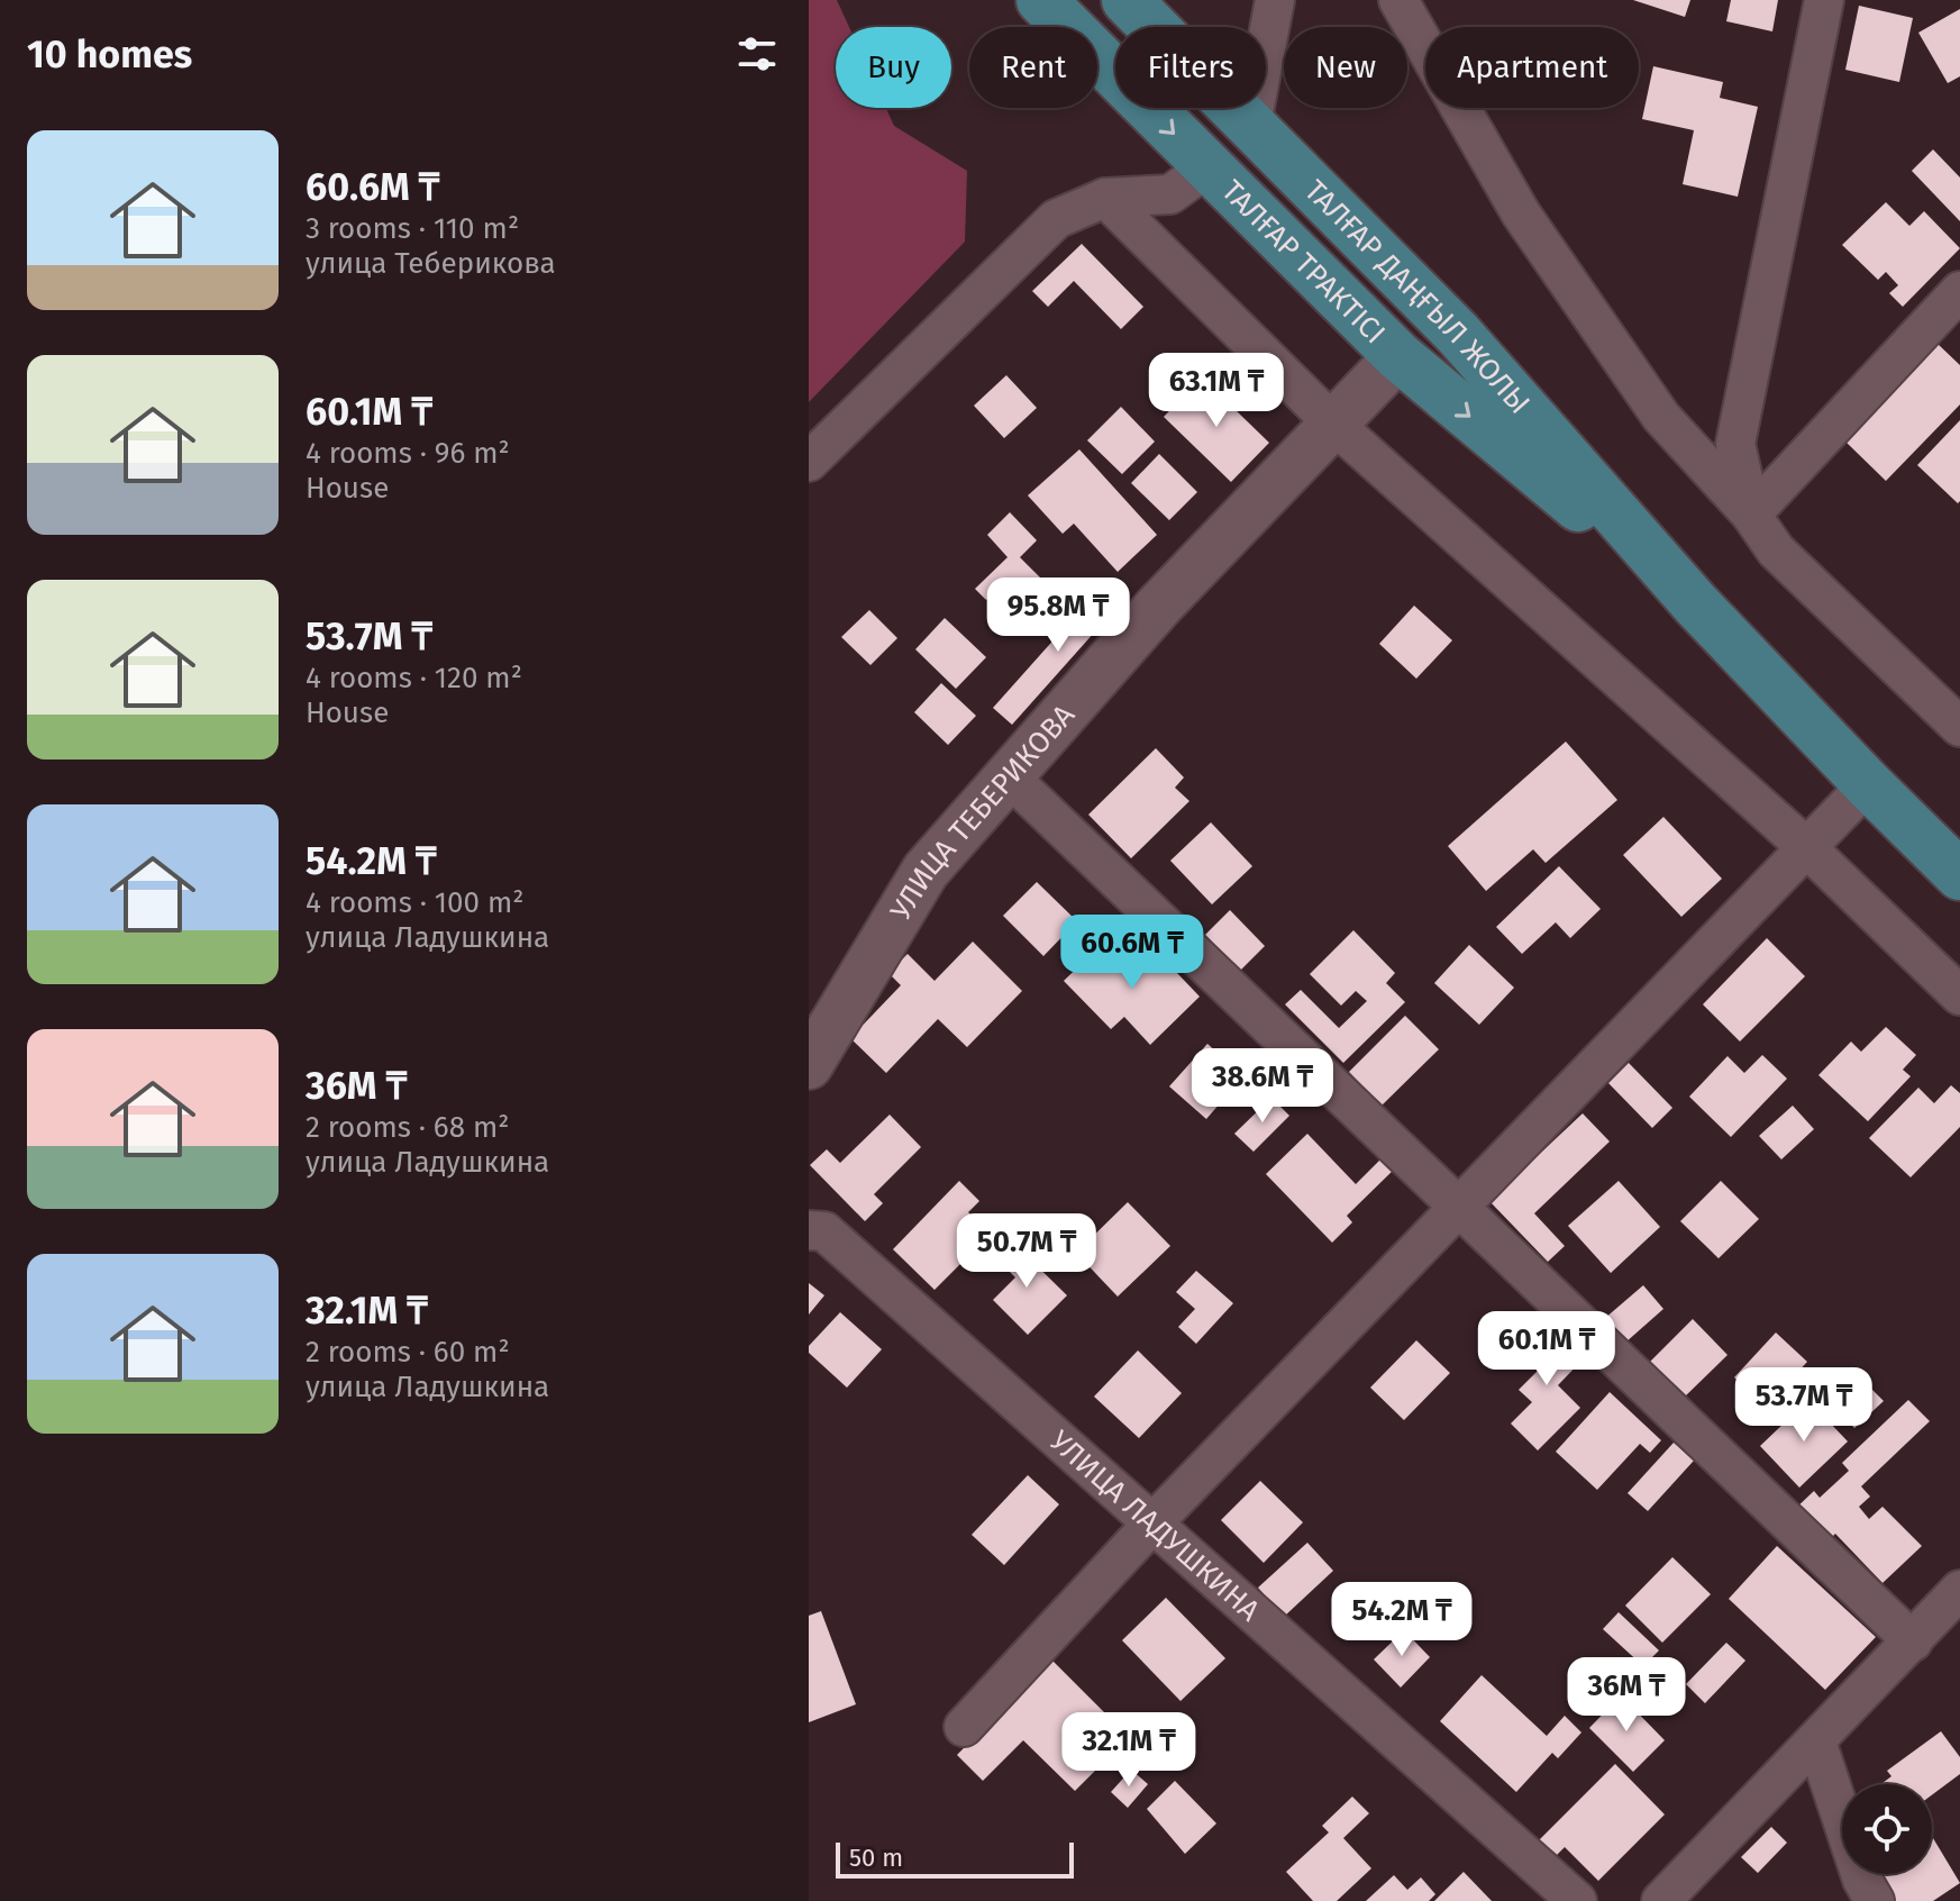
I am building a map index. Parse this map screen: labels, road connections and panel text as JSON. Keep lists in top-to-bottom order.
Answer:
{
  "streets": {
    "main road": ["ТАЛҒАР ТРАКТІСІ", "ТАЛҒАР ДАҢҒЫЛ ЖОЛЫ"],
    "street": ["УЛИЦА ТЕБЕРИКОВА", "УЛИЦА ЛАДУШКИНА"]
  },
  "crossings": [
    ["ТАЛҒАР ТРАКТІСІ", "ТАЛҒАР ДАҢҒЫЛ ЖОЛЫ"],
    ["ТАЛҒАР ТРАКТІСІ", "УЛИЦА ТЕБЕРИКОВА"],
    ["ТАЛҒАР ДАҢҒЫЛ ЖОЛЫ", "УЛИЦА ТЕБЕРИКОВА"]
  ],
  "scale_bar": "50 m",
  "page": {
    "heading": "10 homes",
    "chip": [
      "Buy",
      "Rent",
      "Filters",
      "New",
      "Apartment"
    ],
    "list": [
      {
        "name": "60.6M ₸",
        "note": "3 rooms · 110 m² · улица Теберикова"
      },
      {
        "name": "60.1M ₸",
        "note": "4 rooms · 96 m² · House"
      },
      {
        "name": "53.7M ₸",
        "note": "4 rooms · 120 m² · House"
      },
      {
        "name": "54.2M ₸",
        "note": "4 rooms · 100 m² · улица Ладушкина"
      },
      {
        "name": "36M ₸",
        "note": "2 rooms · 68 m² · улица Ладушкина"
      },
      {
        "name": "32.1M ₸",
        "note": "2 rooms · 60 m² · улица Ладушкина"
      }
    ],
    "price": [
      "63.1M ₸",
      "95.8M ₸",
      "60.6M ₸",
      "38.6M ₸",
      "50.7M ₸",
      "60.1M ₸",
      "53.7M ₸",
      "54.2M ₸",
      "36M ₸",
      "32.1M ₸"
    ],
    "scale": "50 m"
  }
}
